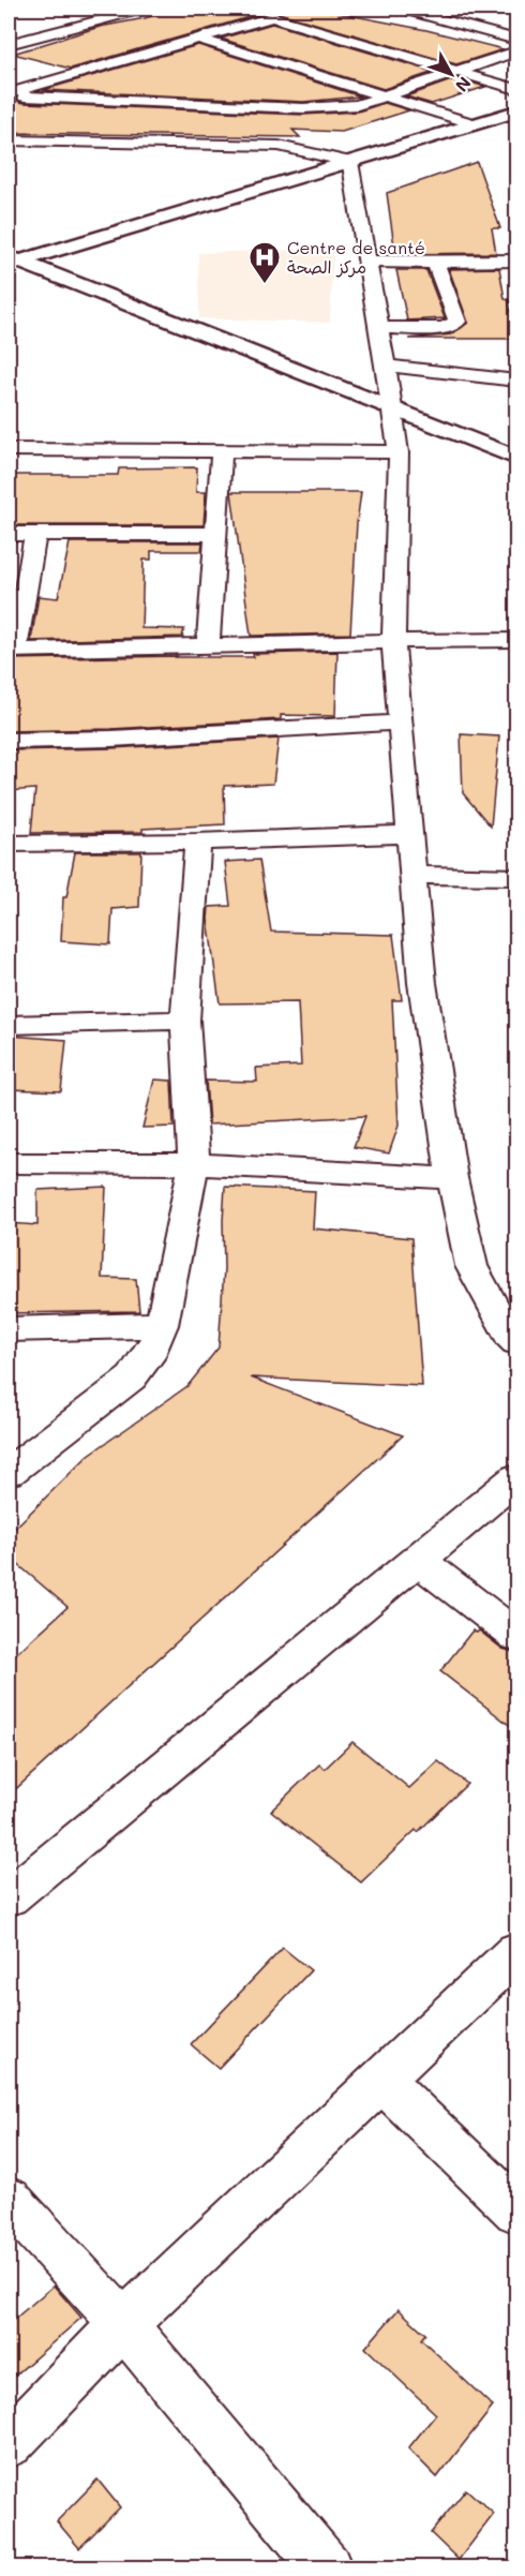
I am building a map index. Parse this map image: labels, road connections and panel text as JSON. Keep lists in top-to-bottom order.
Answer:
{
  "places": {
    "hospital": ["Centre de santé مركز الصحة"]
  },
  "north": "bottom right"
}
